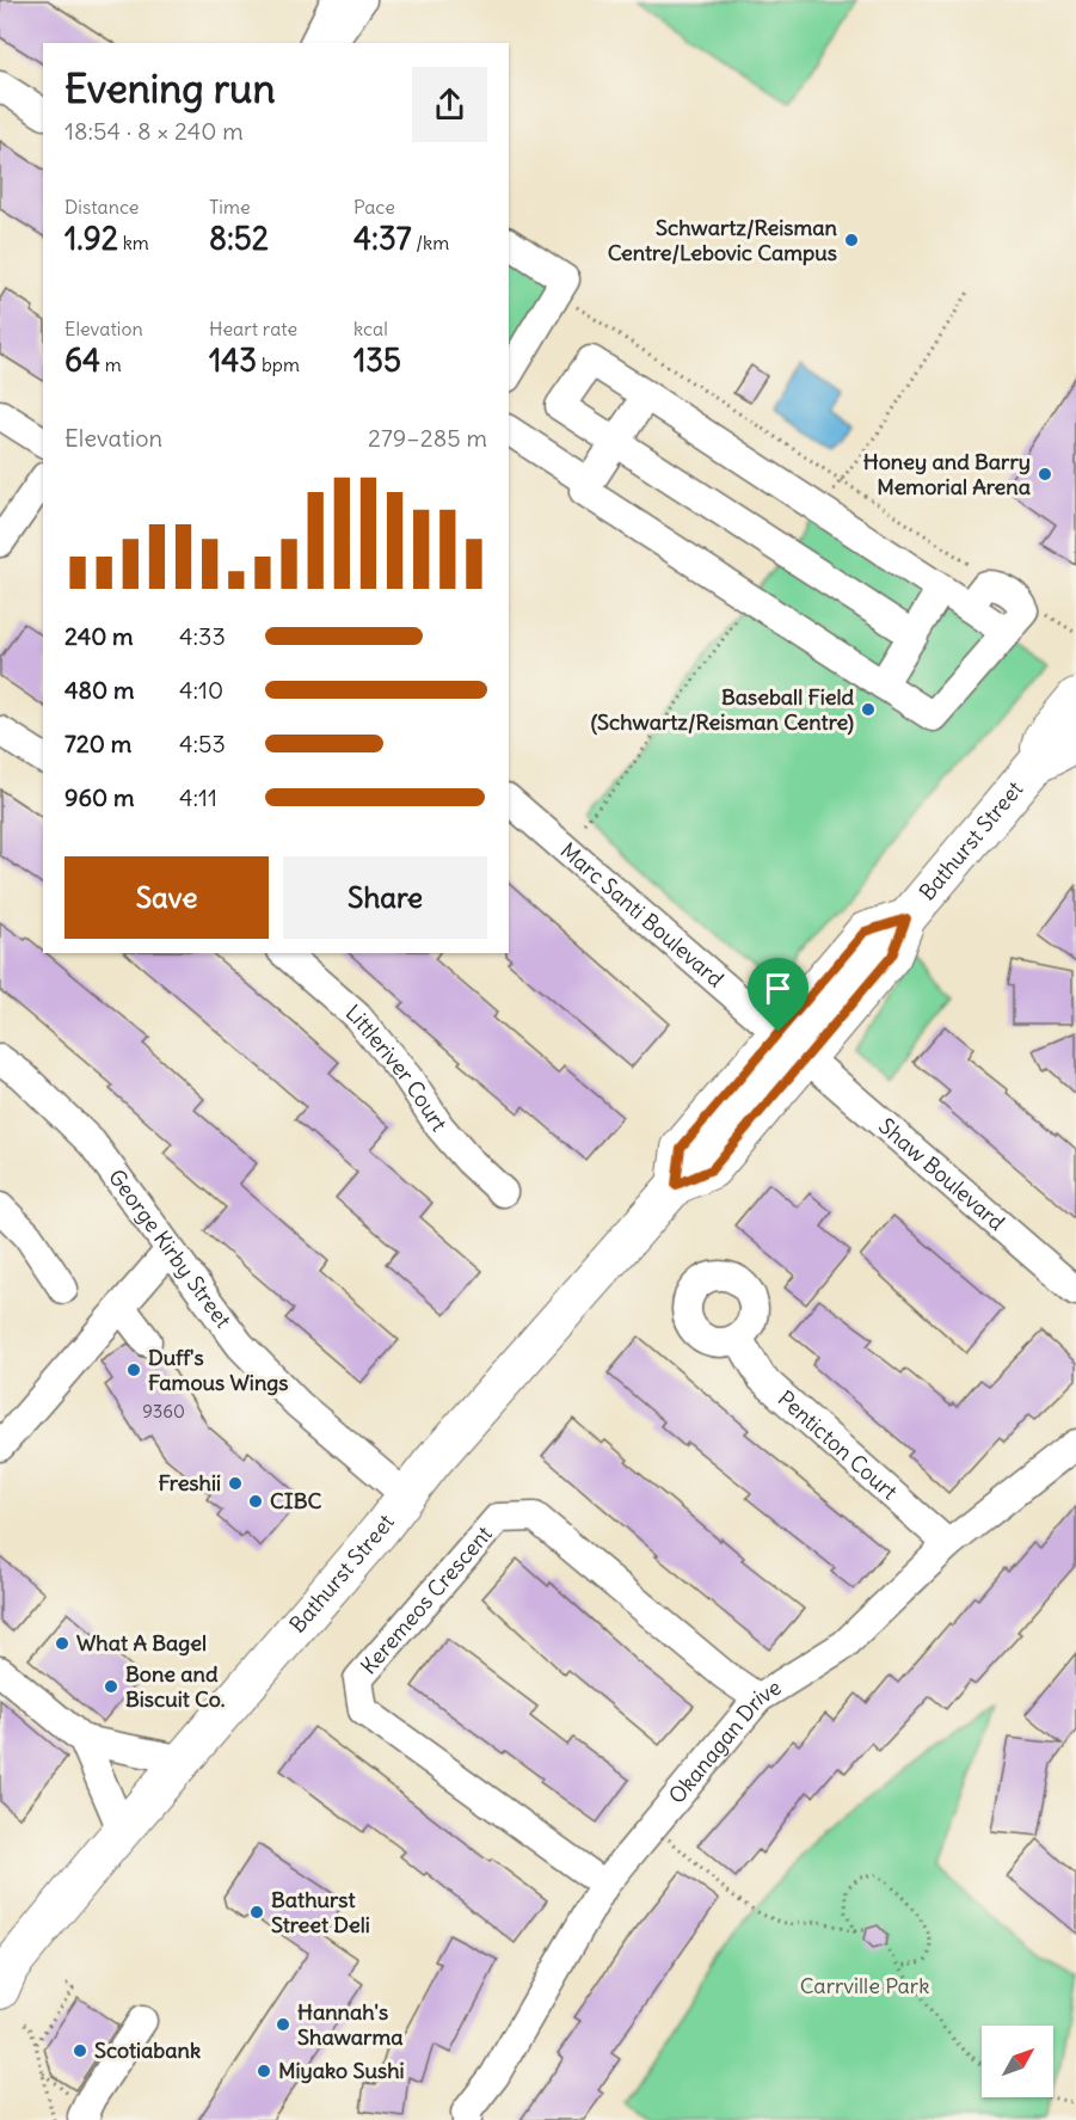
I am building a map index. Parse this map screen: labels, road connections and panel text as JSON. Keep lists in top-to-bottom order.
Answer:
{
  "streets": {
    "main road": ["Bathurst Street"],
    "street": [
      "Marc Santi Boulevard",
      "Littleriver Court",
      "Shaw Boulevard",
      "George Kirby Street",
      "Penticton Court",
      "Keremeos Crescent",
      "Okanagan Drive"
    ]
  },
  "crossings": [
    ["Bathurst Street", "Marc Santi Boulevard"],
    ["Bathurst Street", "Shaw Boulevard"],
    ["Bathurst Street", "George Kirby Street"],
    ["Marc Santi Boulevard", "Shaw Boulevard"],
    ["Penticton Court", "Okanagan Drive"],
    ["Keremeos Crescent", "Okanagan Drive"]
  ],
  "parks": ["Carrville Park"],
  "places": [
    "Schwartz/Reisman Centre/Lebovic Campus",
    "Honey and Barry Memorial Arena",
    "Baseball Field (Schwartz/Reisman Centre)",
    "Duff's Famous Wings",
    "Freshii",
    "CIBC",
    "What A Bagel",
    "Bone and Biscuit Co.",
    "Bathurst Street Deli",
    "Hannah's Shawarma",
    "Scotiabank",
    "Miyako Sushi"
  ],
  "house_numbers": ["9360"],
  "north": "top right",
  "page": {
    "heading": ["Evening run", "18:54 · 8 × 240 m"],
    "stats": [
      ["Distance", "1.92 km"],
      ["Time", "8:52"],
      ["Pace", "4:37 /km"],
      ["Elevation", "64 m"],
      ["Heart rate", "143 bpm"],
      ["kcal", "135"]
    ],
    "chart": ["Elevation", "279–285 m"],
    "list": [
      {
        "name": "240 m",
        "note": "4:33"
      },
      {
        "name": "480 m",
        "note": "4:10"
      },
      {
        "name": "720 m",
        "note": "4:53"
      },
      {
        "name": "960 m",
        "note": "4:11"
      }
    ],
    "buttons": ["Save", "Share"]
  }
}
